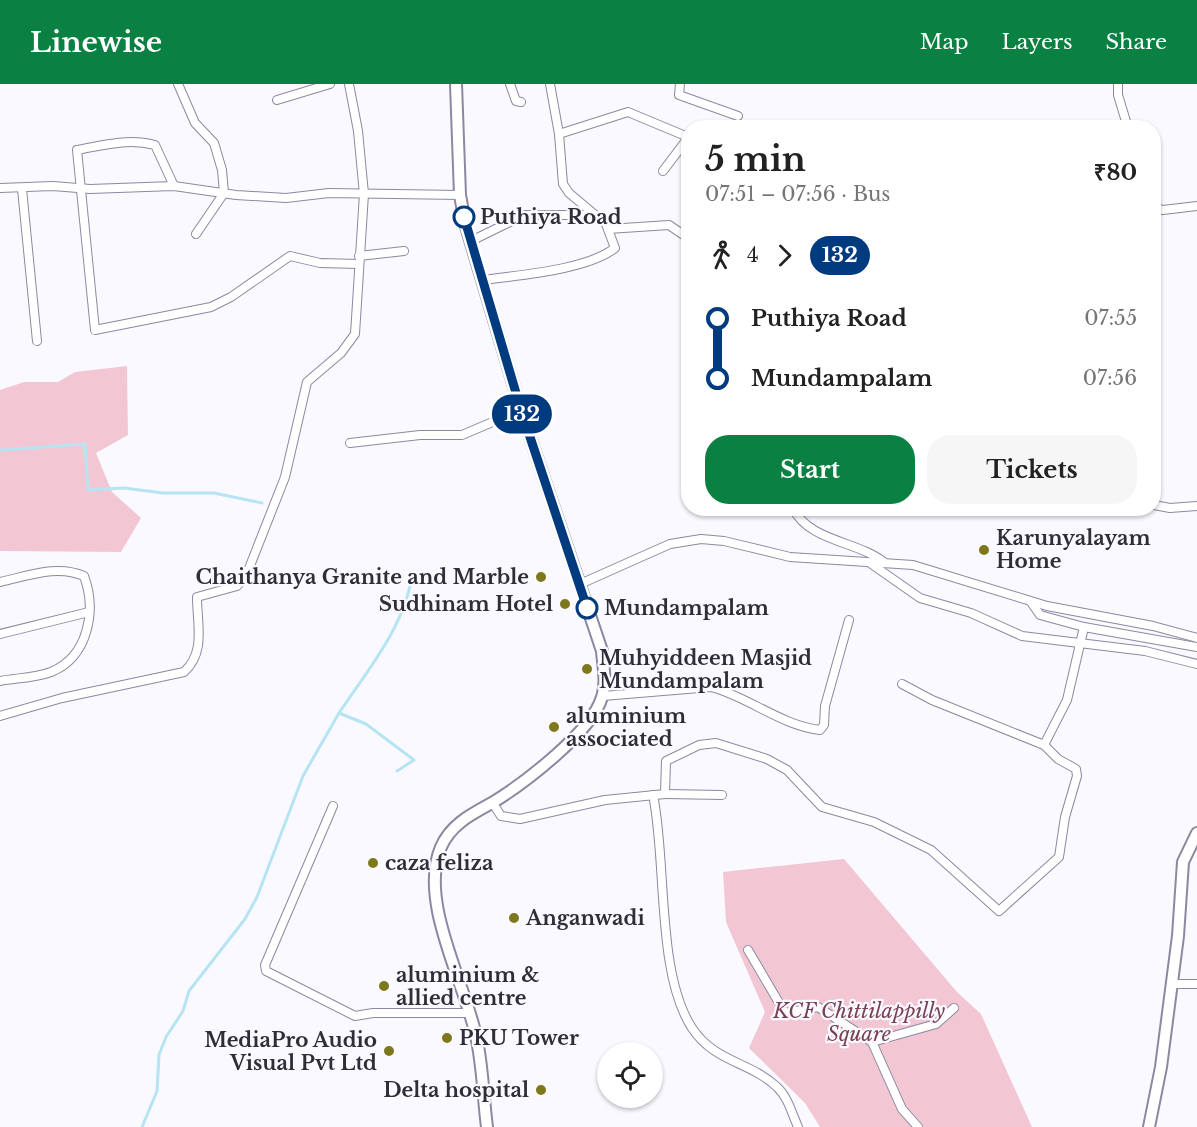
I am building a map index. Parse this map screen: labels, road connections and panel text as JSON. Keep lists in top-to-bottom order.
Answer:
{
  "parks": ["KCF Chittilappilly Square"],
  "places": [
    "Puthiya Road",
    "Karunyalayam Home",
    "Chaithanya Granite and Marble",
    "Sudhinam Hotel",
    "Mundampalam",
    "Muhyiddeen Masjid Mundampalam",
    "aluminium associated",
    "caza feliza",
    "Anganwadi",
    "aluminium & allied centre",
    "PKU Tower",
    "MediaPro Audio Visual Pvt Ltd",
    "Delta hospital"
  ],
  "lines": ["bus line 132"],
  "page": {
    "header": "Linewise",
    "nav": ["Map", "Layers", "Share"],
    "on_map": "132",
    "heading": ["5 min", "07:51 – 07:56 · Bus", "₹80"],
    "legs": ["4", "132"],
    "list": [
      {
        "name": "Puthiya Road",
        "value": "07:55"
      },
      {
        "name": "Mundampalam",
        "value": "07:56"
      }
    ],
    "buttons": ["Start", "Tickets"]
  }
}
